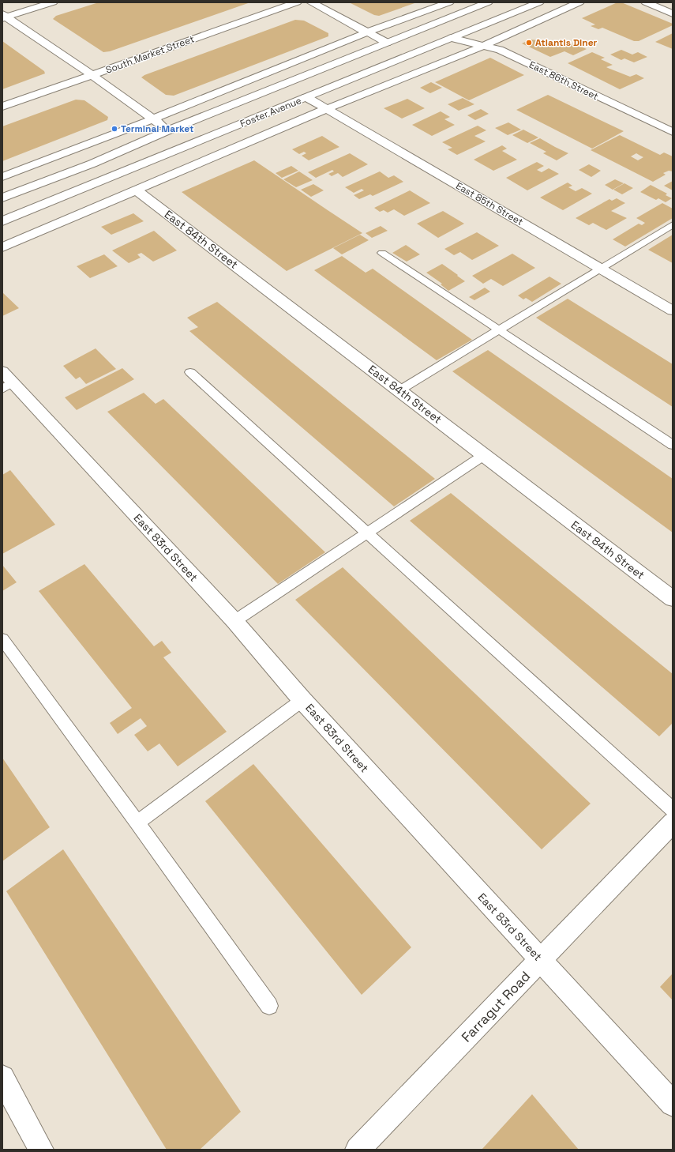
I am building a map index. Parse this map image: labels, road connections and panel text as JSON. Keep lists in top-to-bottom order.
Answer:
{
  "streets": {
    "street": [
      "South Market Street",
      "East 86th Street",
      "Foster Avenue",
      "East 85th Street",
      "East 84th Street",
      "East 83rd Street",
      "Farragut Road"
    ]
  },
  "crossings": [
    ["East 86th Street", "Foster Avenue"],
    ["Foster Avenue", "East 85th Street"],
    ["East 83rd Street", "Farragut Road"]
  ],
  "places": ["Atlantis Diner", "Terminal Market"]
}
